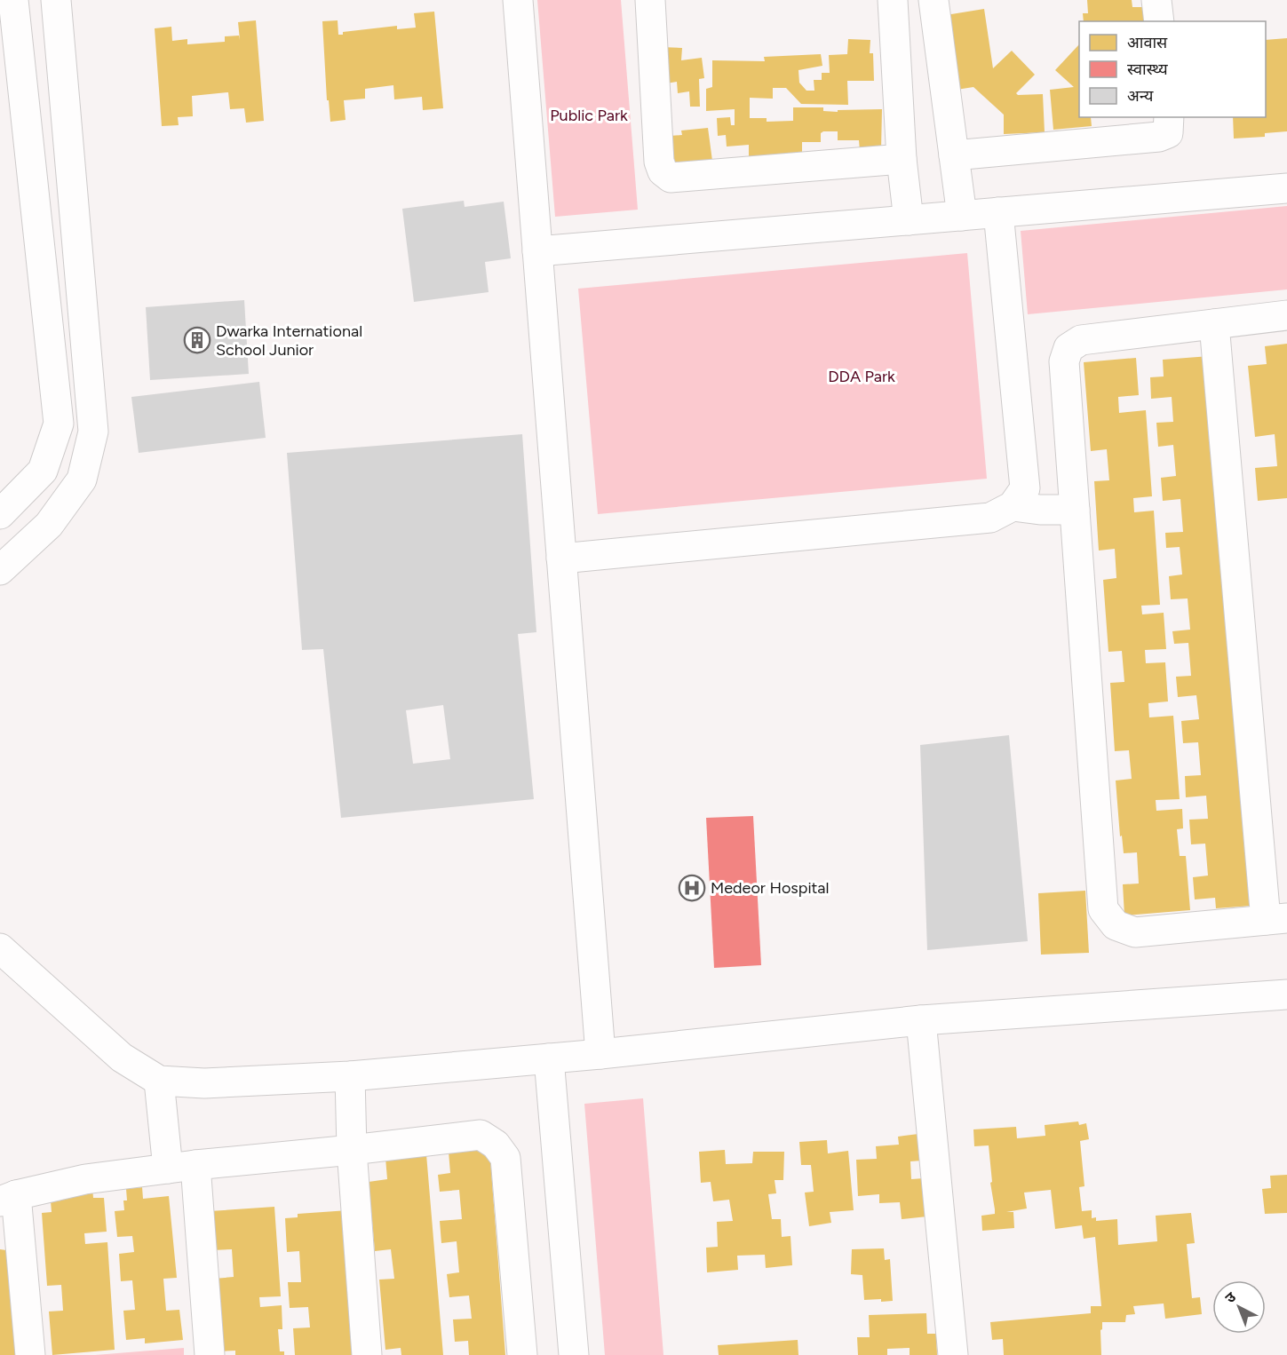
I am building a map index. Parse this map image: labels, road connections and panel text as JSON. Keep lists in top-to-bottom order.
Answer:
{
  "parks": ["Public Park", "DDA Park"],
  "places": {
    "building": ["Dwarka International School Junior"],
    "hospital": ["Medeor Hospital"]
  },
  "legend": ["आवास", "स्वास्थ्य", "अन्य"],
  "north": "top left"
}
